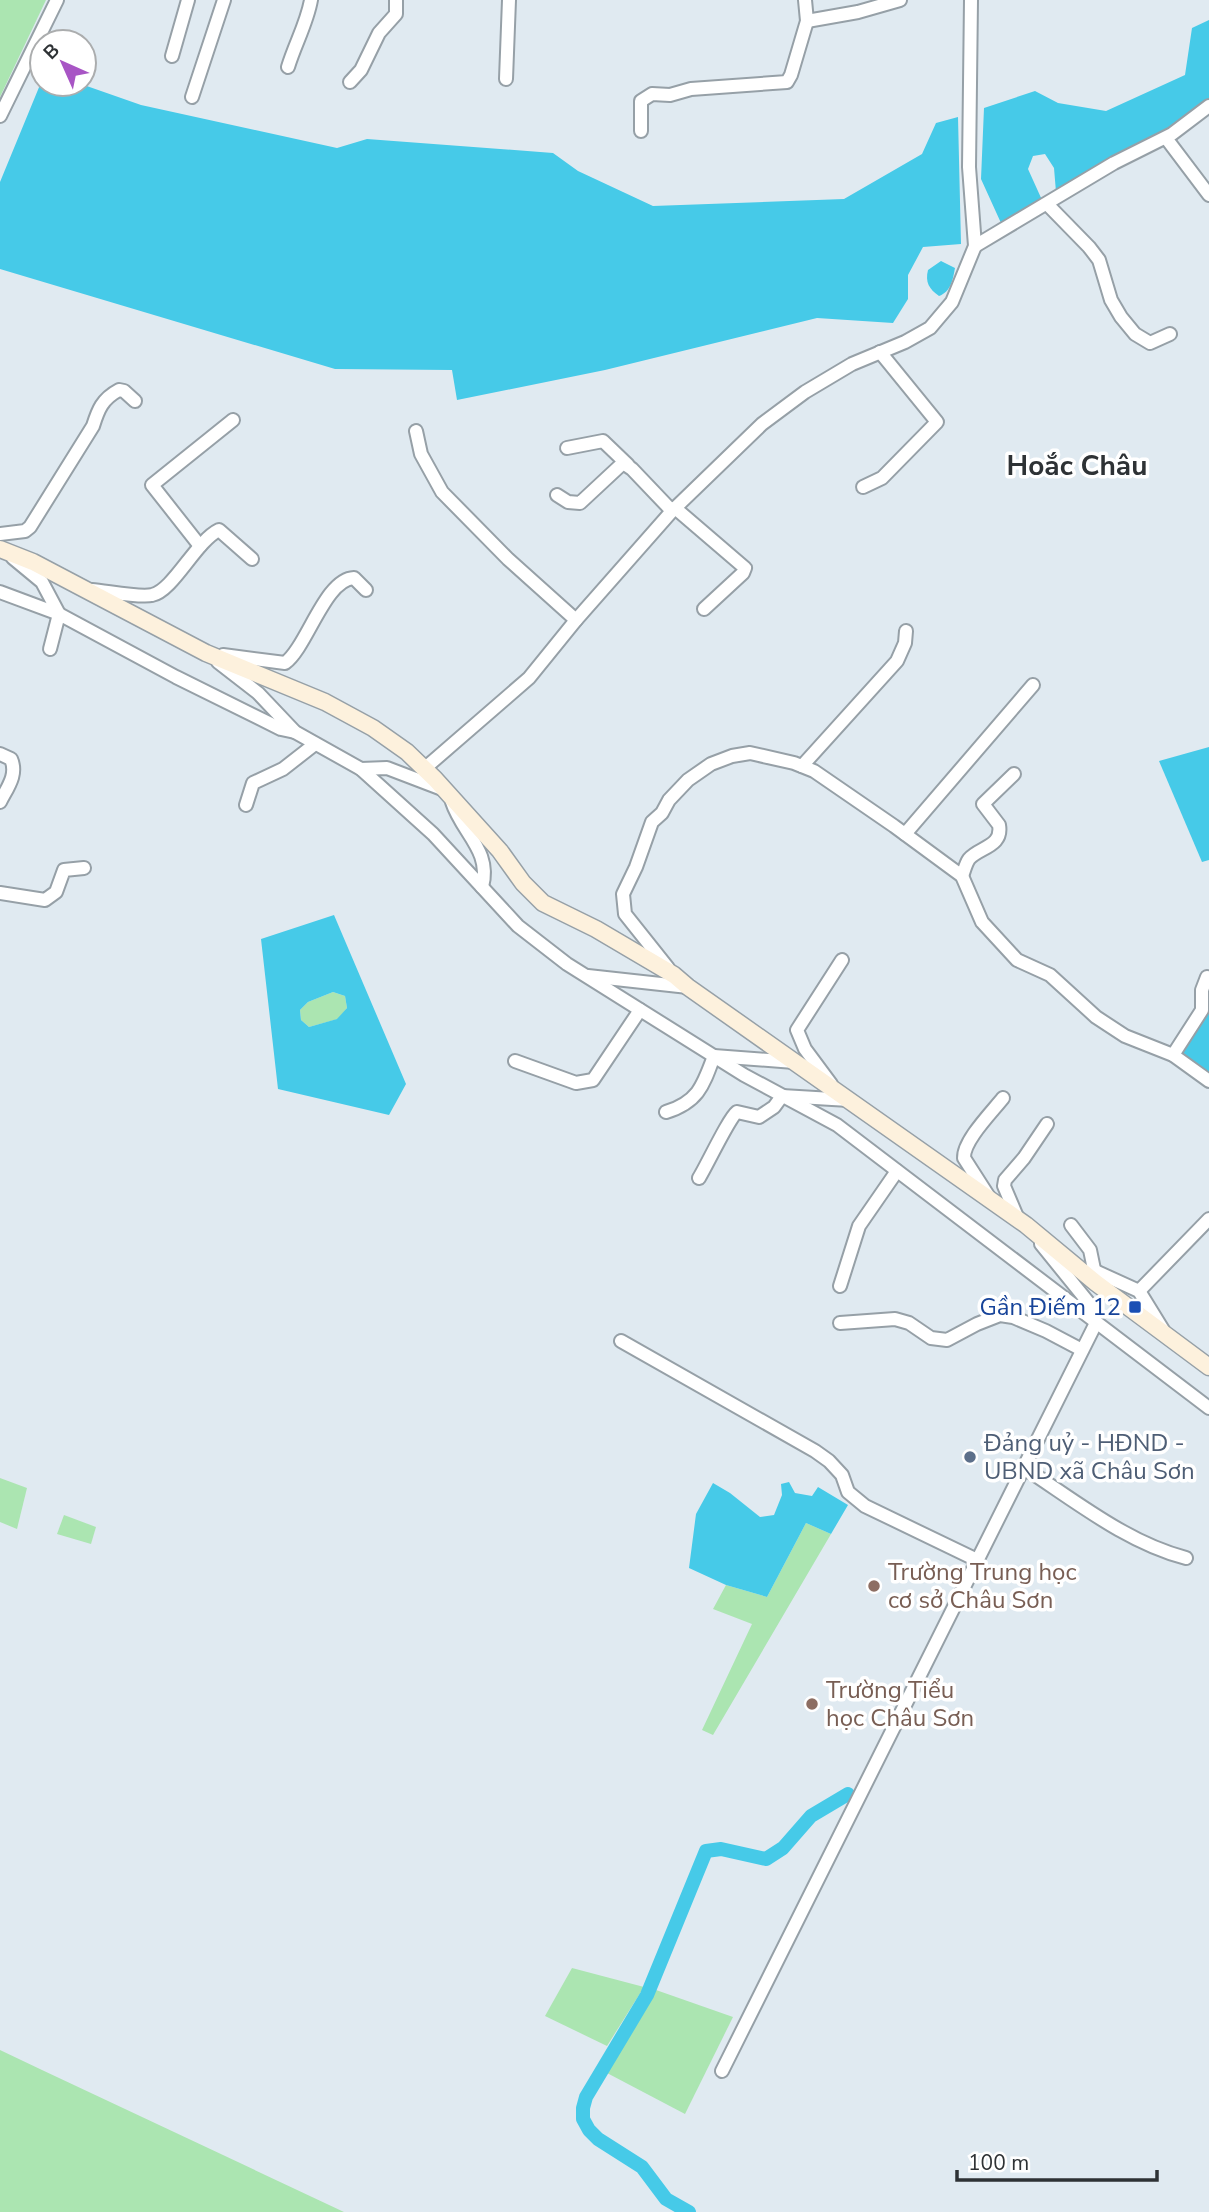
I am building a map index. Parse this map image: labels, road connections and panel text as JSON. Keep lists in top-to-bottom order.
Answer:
{
  "districts": ["Hoắc Châu"],
  "places": {
    "transit": ["Gần Điếm 12"],
    "other": ["Đảng uỷ - HĐND - UBND xã Châu Sơn", "Trường Trung học cơ sở Châu Sơn", "Trường Tiểu học Châu Sơn"]
  },
  "scale_bar": "100 m",
  "north": "top left"
}
